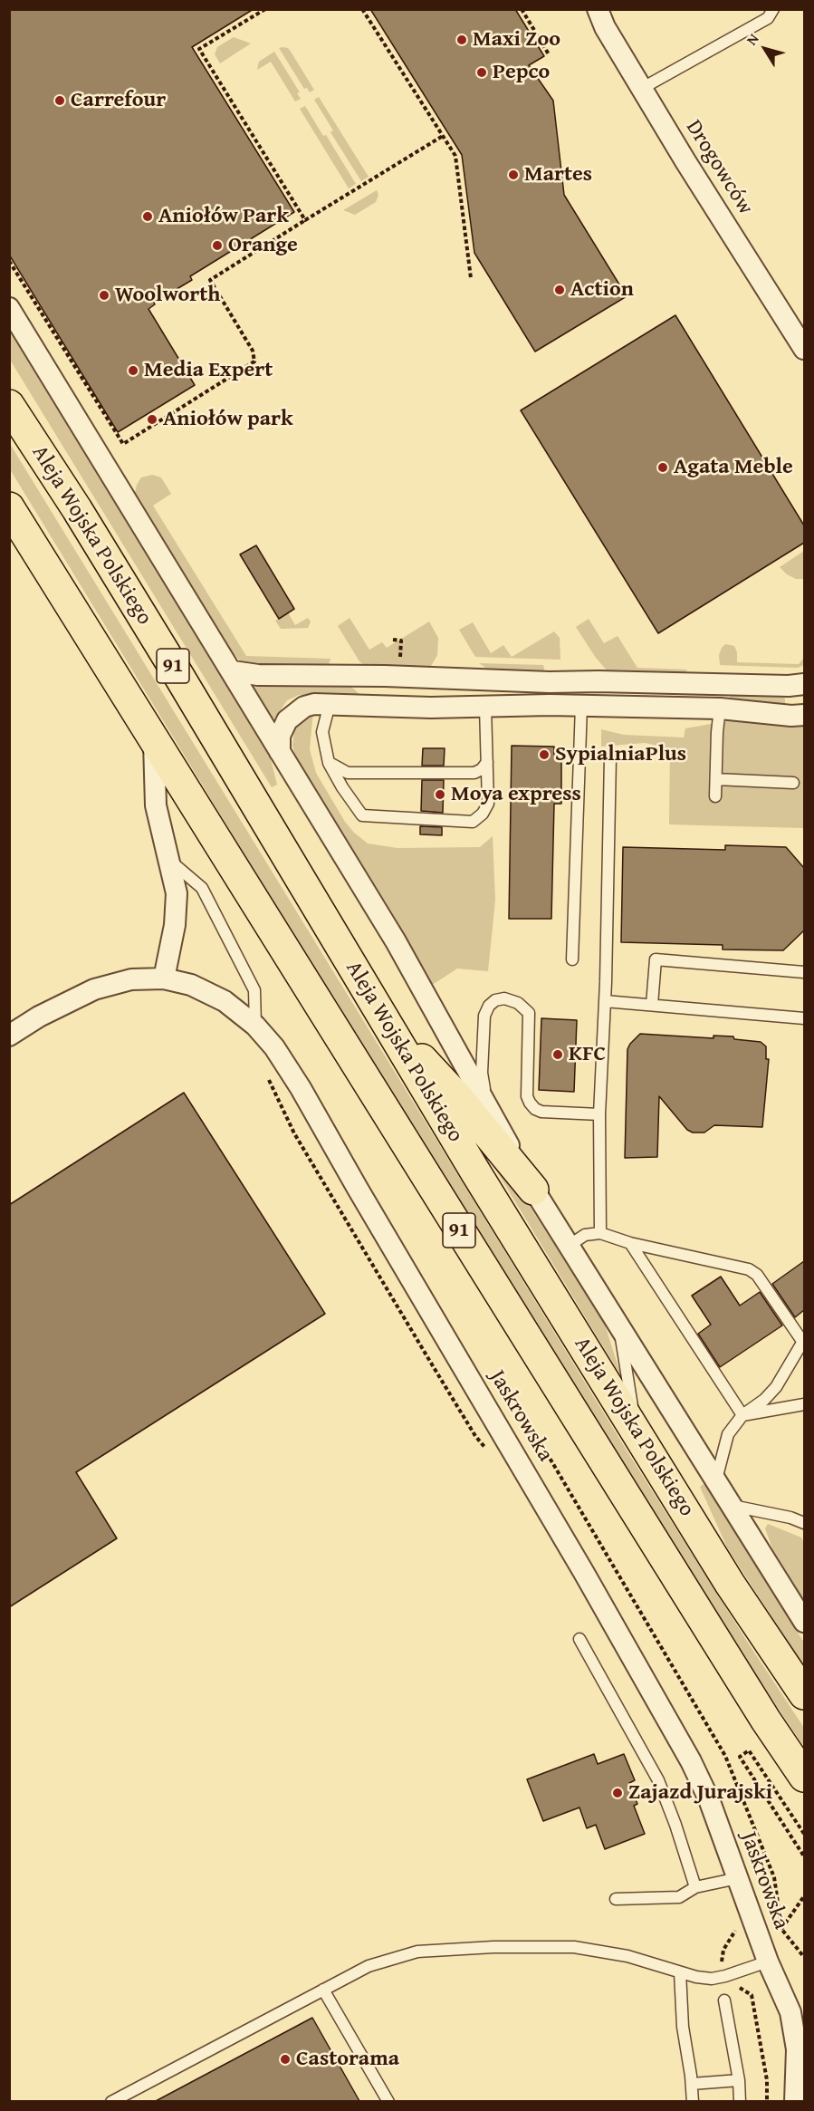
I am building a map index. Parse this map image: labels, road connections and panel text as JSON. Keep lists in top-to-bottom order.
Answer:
{
  "streets": {
    "main road": ["Aleja Wojska Polskiego", "91"],
    "street": ["Drogowców", "Jaskrowska"]
  },
  "places": [
    "Maxi Zoo",
    "Pepco",
    "Carrefour",
    "Martes",
    "Aniołów Park",
    "Orange",
    "Action",
    "Woolworth",
    "Media Expert",
    "Aniołów park",
    "Agata Meble",
    "SypialniaPlus",
    "Moya express",
    "KFC",
    "Zajazd Jurajski",
    "Castorama"
  ],
  "north": "top left"
}
